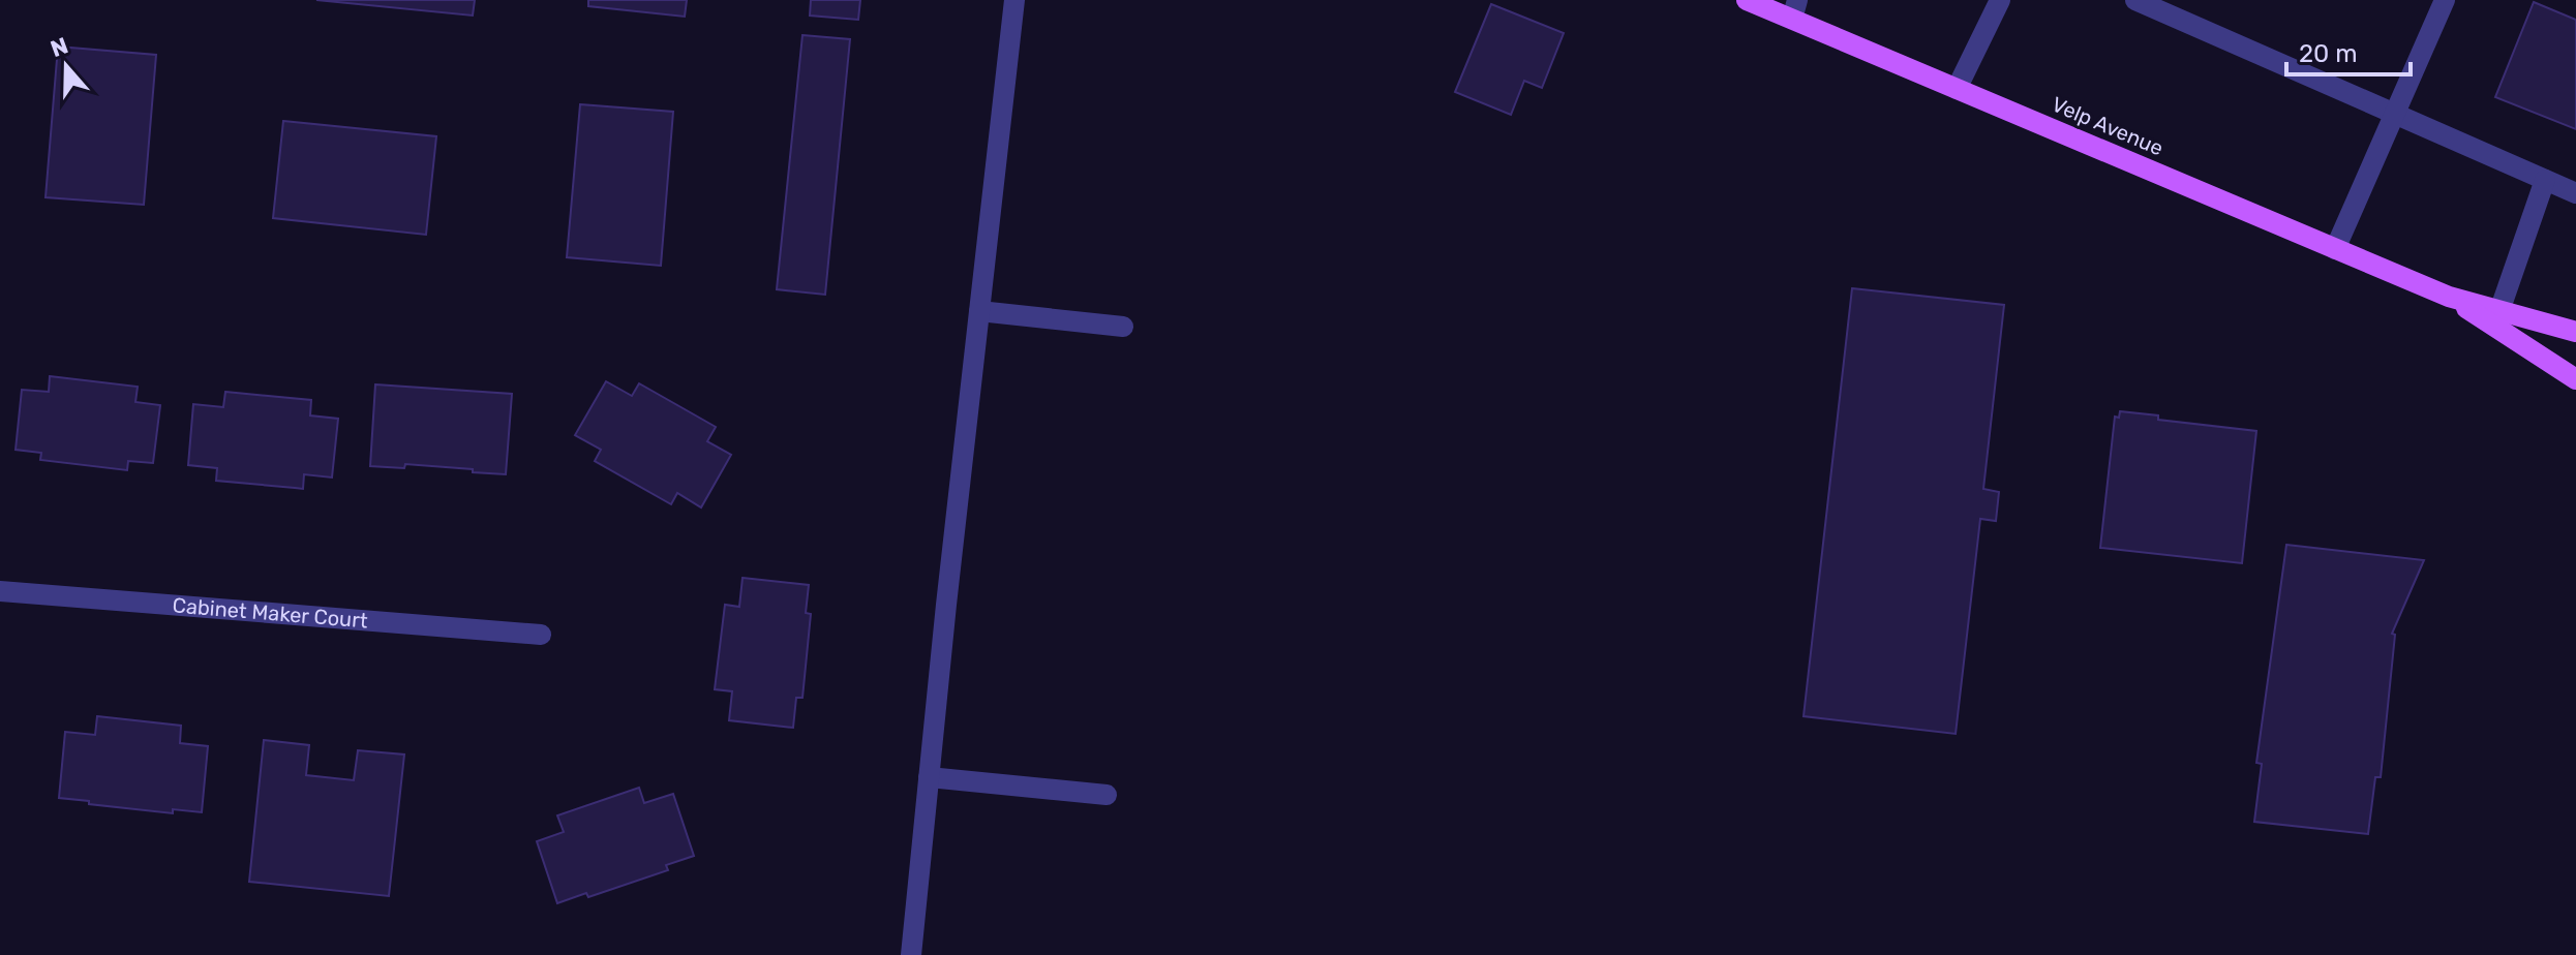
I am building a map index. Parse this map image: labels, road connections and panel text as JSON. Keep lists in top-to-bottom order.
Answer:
{
  "streets": {
    "main road": ["Velp Avenue"],
    "street": ["Cabinet Maker Court"]
  },
  "scale_bar": "20 m",
  "north": "top"
}
